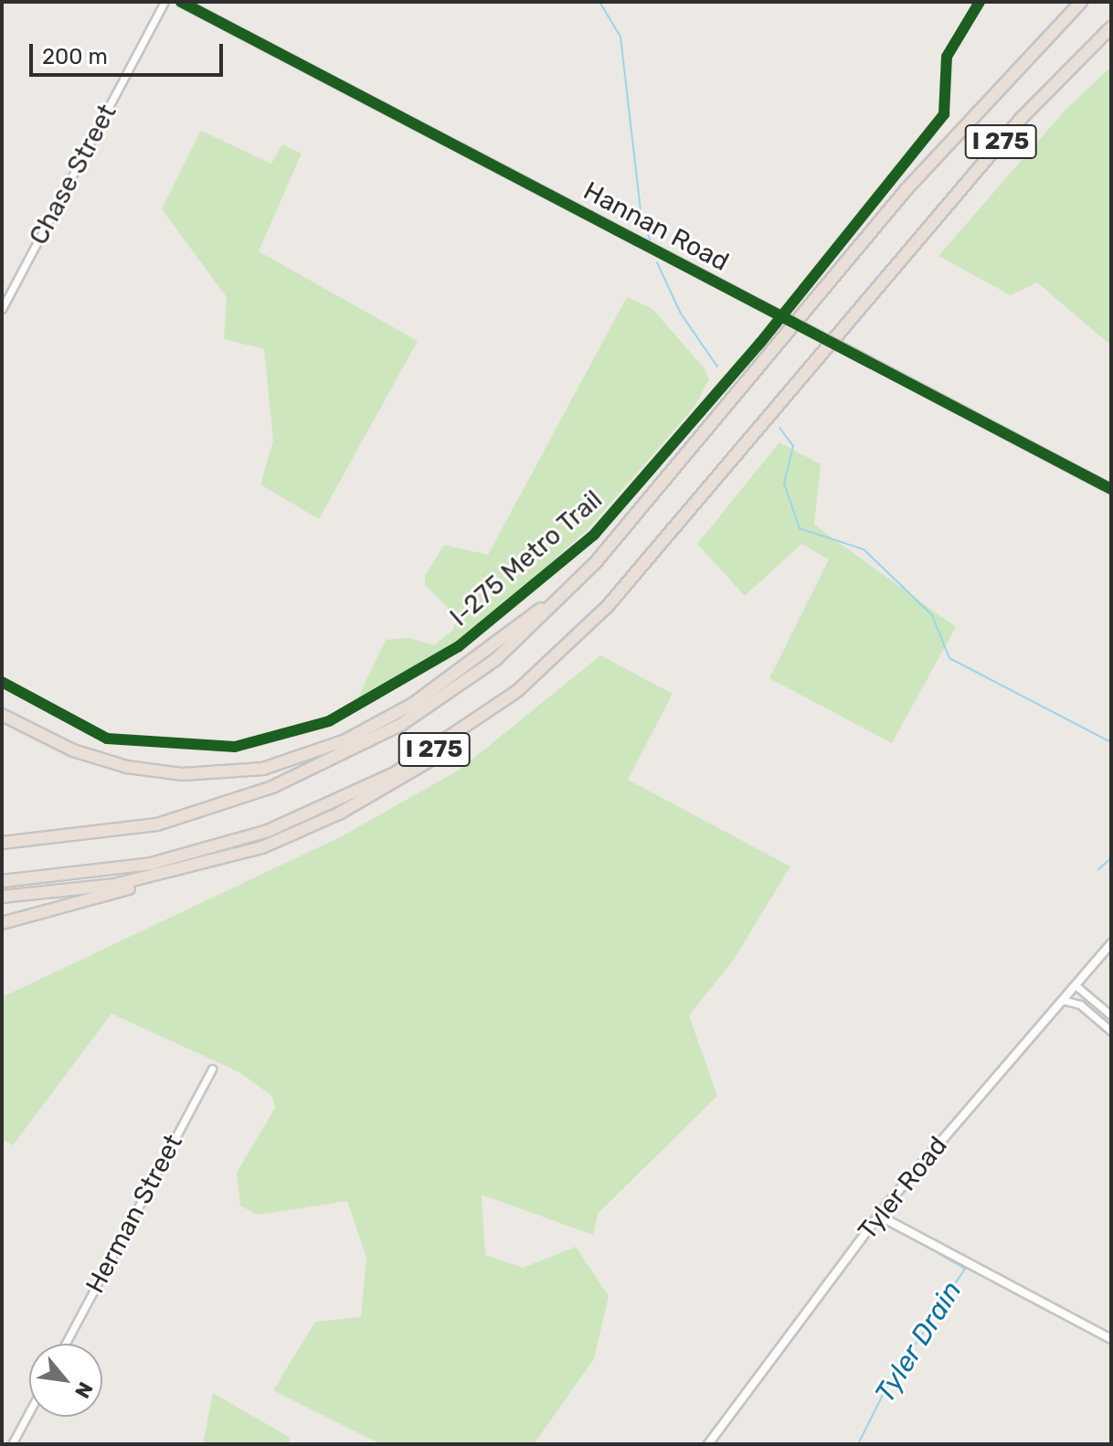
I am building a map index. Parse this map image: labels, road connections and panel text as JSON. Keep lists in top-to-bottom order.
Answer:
{
  "streets": {
    "highway": ["I 275"],
    "street": [
      "Chase Street",
      "Hannan Road",
      "Tyler Road",
      "Herman Street"
    ],
    "cycle path": ["I-275 Metro Trail"]
  },
  "water": ["Tyler Drain"],
  "scale_bar": "200 m",
  "north": "bottom right"
}
